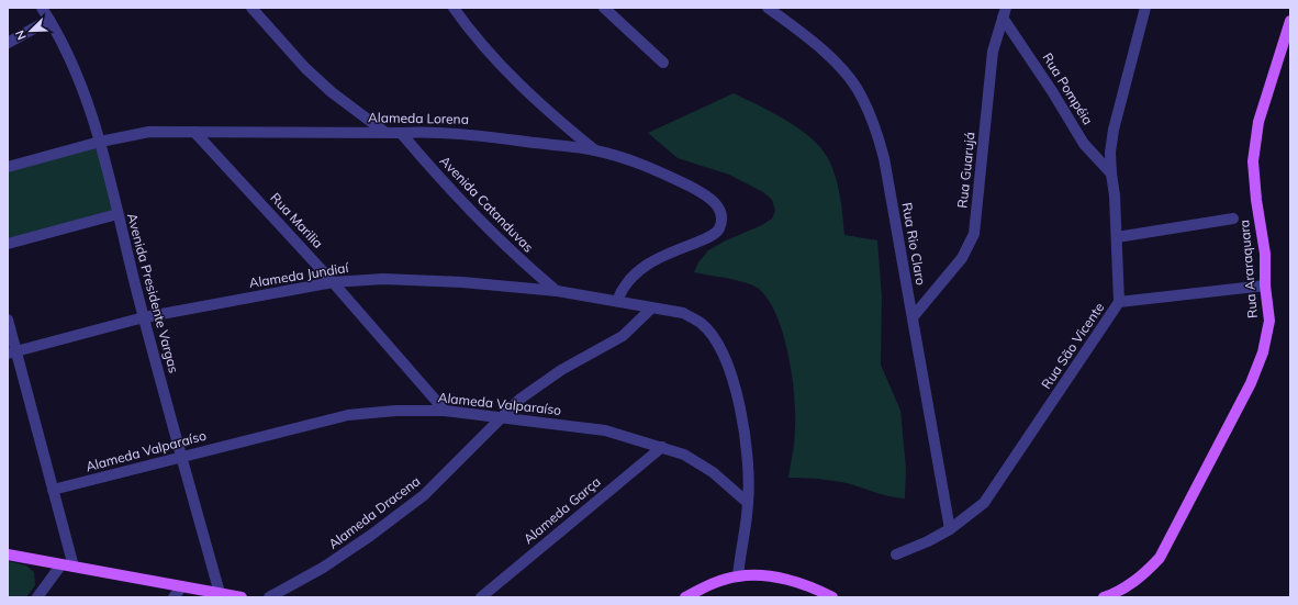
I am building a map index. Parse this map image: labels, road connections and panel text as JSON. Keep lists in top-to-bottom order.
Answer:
{
  "streets": {
    "main road": ["Rua Araraquara"],
    "street": [
      "Rua Pompéia",
      "Alameda Lorena",
      "Rua Guarujá",
      "Avenida Catanduvas",
      "Rua Marilia",
      "Rua Rio Claro",
      "Alameda Jundiaí",
      "Avenida Presidente Vargas",
      "Rua São Vicente",
      "Alameda Valparaíso",
      "Alameda Garça",
      "Alameda Dracena"
    ]
  },
  "crossings": [
    ["Rua Pompéia", "Rua Guarujá"],
    ["Rua Pompéia", "Rua São Vicente"],
    ["Alameda Lorena", "Avenida Catanduvas"],
    ["Alameda Lorena", "Rua Marilia"],
    ["Alameda Lorena", "Alameda Jundiaí"],
    ["Alameda Lorena", "Avenida Presidente Vargas"],
    ["Rua Guarujá", "Rua Rio Claro"],
    ["Avenida Catanduvas", "Alameda Jundiaí"],
    ["Rua Marilia", "Alameda Jundiaí"],
    ["Rua Marilia", "Alameda Valparaíso"],
    ["Rua Rio Claro", "Rua São Vicente"],
    ["Alameda Jundiaí", "Avenida Presidente Vargas"],
    ["Alameda Jundiaí", "Alameda Valparaíso"],
    ["Alameda Jundiaí", "Alameda Dracena"],
    ["Avenida Presidente Vargas", "Alameda Valparaíso"],
    ["Alameda Valparaíso", "Alameda Garça"],
    ["Alameda Valparaíso", "Alameda Dracena"]
  ],
  "north": "bottom left"
}
